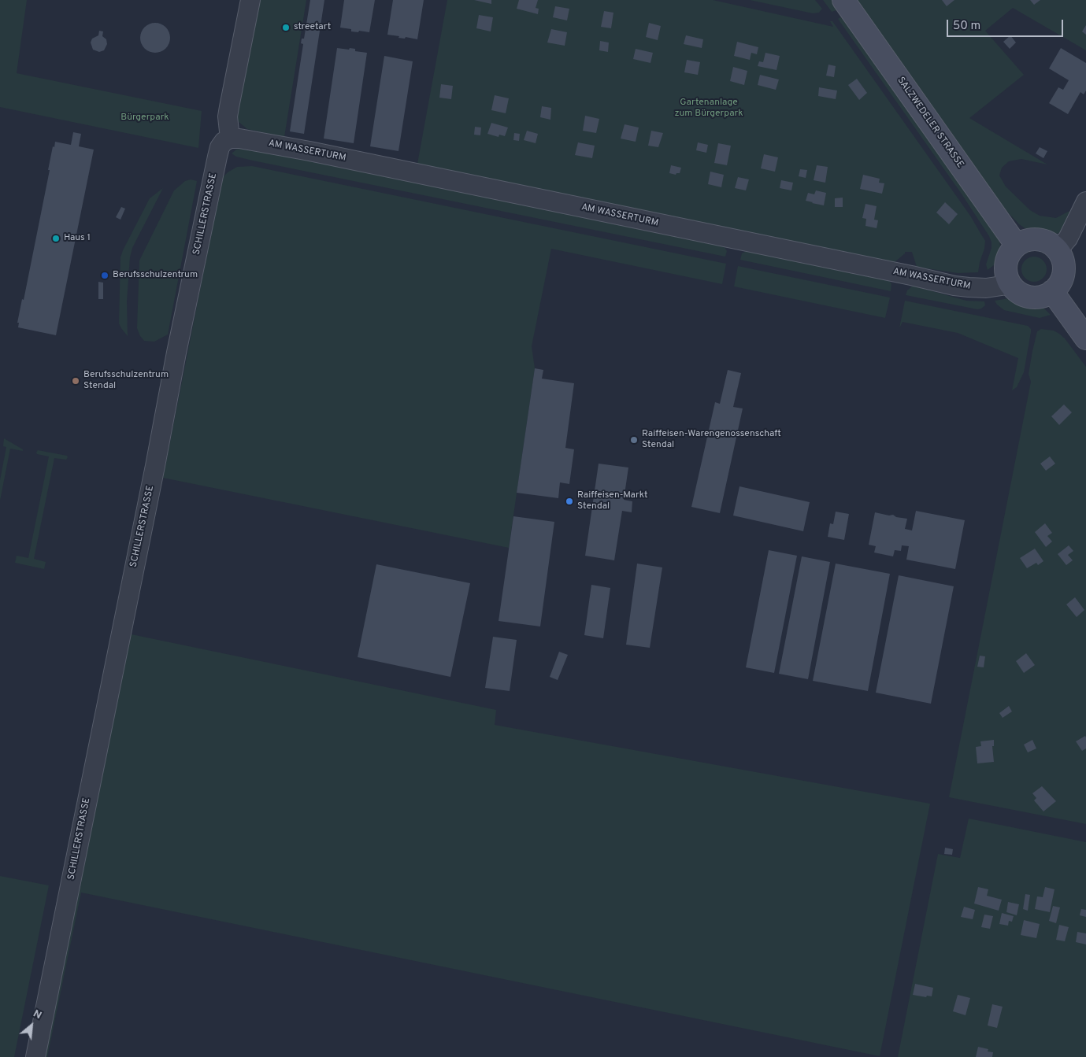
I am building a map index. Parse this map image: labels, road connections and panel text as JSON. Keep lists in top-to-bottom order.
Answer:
{
  "streets": {
    "main road": ["SALZWEDELER STRASSE"],
    "street": ["AM WASSERTURM", "SCHILLERSTRASSE"]
  },
  "crossings": [
    ["SALZWEDELER STRASSE", "AM WASSERTURM"],
    ["AM WASSERTURM", "SCHILLERSTRASSE"]
  ],
  "parks": ["Gartenanlage zum Bürgerpark", "Bürgerpark"],
  "places": [
    "streetart",
    "Haus 1",
    "Berufsschulzentrum",
    "Berufsschulzentrum Stendal",
    "Raiffeisen-Warengenossenschaft Stendal",
    "Raiffeisen-Markt Stendal"
  ],
  "scale_bar": "50 m",
  "north": "top right"
}
